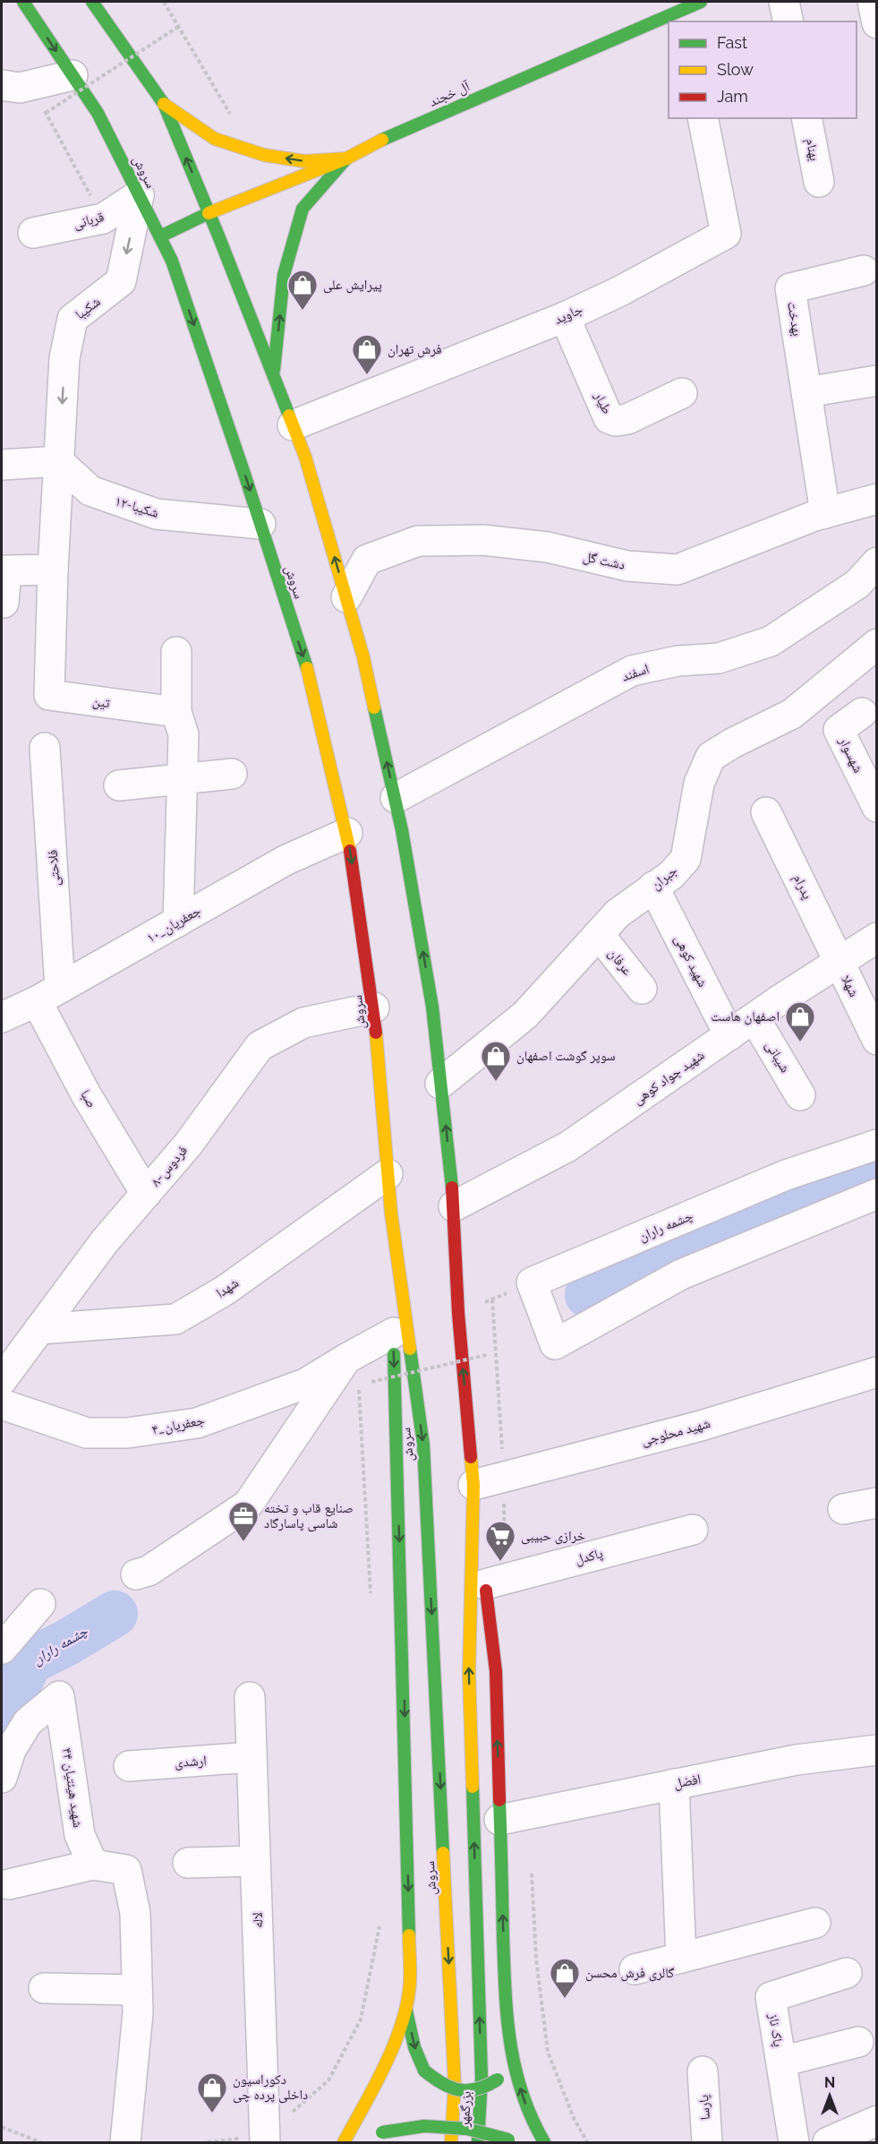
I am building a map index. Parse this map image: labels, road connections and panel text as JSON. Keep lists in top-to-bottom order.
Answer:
{
  "streets": {
    "main road": ["آل خجند", "سروش", "بزرگمهر"],
    "street": [
      "بهنام",
      "قربانی",
      "شکیبا",
      "جاوید",
      "بهدخت",
      "طیار",
      "۱۲-شکیبا",
      "دشت گل",
      "اسفند",
      "تین",
      "شهسوار",
      "فلاحتی",
      "جبران",
      "پدرام",
      "۱۰_جعفریان",
      "شهید کوهی",
      "عرفان",
      "شهلا",
      "شیبانی",
      "شهید جواد کوهی",
      "صبا",
      "۸-فردوس",
      "چشمه راران",
      "شهدا",
      "۴_جعفریان",
      "شهید محلوجی",
      "پاکدل",
      "ارشدی",
      "افضل",
      "شهید هیئتیان ۴۴",
      "لاله",
      "پاک ناز",
      "پارسا"
    ]
  },
  "crossings": [
    ["آل خجند", "سروش"],
    ["سروش", "قربانی"],
    ["سروش", "شکیبا"],
    ["سروش", "۱۲-شکیبا"],
    ["سروش", "۱۰_جعفریان"],
    ["سروش", "۸-فردوس"],
    ["سروش", "شهدا"],
    ["سروش", "بزرگمهر"],
    ["قربانی", "شکیبا"],
    ["شکیبا", "۱۲-شکیبا"],
    ["شکیبا", "تین"],
    ["جاوید", "طیار"],
    ["بهدخت", "دشت گل"],
    ["۱۲-شکیبا", "تین"],
    ["فلاحتی", "۱۰_جعفریان"],
    ["فلاحتی", "صبا"],
    ["جبران", "شهید کوهی"],
    ["جبران", "عرفان"],
    ["پدرام", "شهلا"],
    ["پدرام", "شهید جواد کوهی"],
    ["۱۰_جعفریان", "صبا"],
    ["شهید کوهی", "شهید جواد کوهی"],
    ["شهلا", "شهید جواد کوهی"],
    ["شیبانی", "شهید جواد کوهی"],
    ["صبا", "۸-فردوس"],
    ["۸-فردوس", "شهدا"],
    ["شهید محلوجی", "بزرگمهر"],
    ["ارشدی", "لاله"]
  ],
  "one_way": ["شکیبا"],
  "water": ["چشمه راران"],
  "places": {
    "shop": [
      "پیرایش علی",
      "فرش تهران",
      "اصفهان هاست",
      "سوپر گوشت اصفهان",
      "گالری فرش محسن",
      "دکوراسیون داخلی پرده چی"
    ],
    "office": ["صنایع قاب و تخته شاسی پاسارگاد"],
    "supermarket": ["خرازی حبیبی"]
  },
  "legend": ["Fast", "Slow", "Jam"],
  "north": "top"
}
